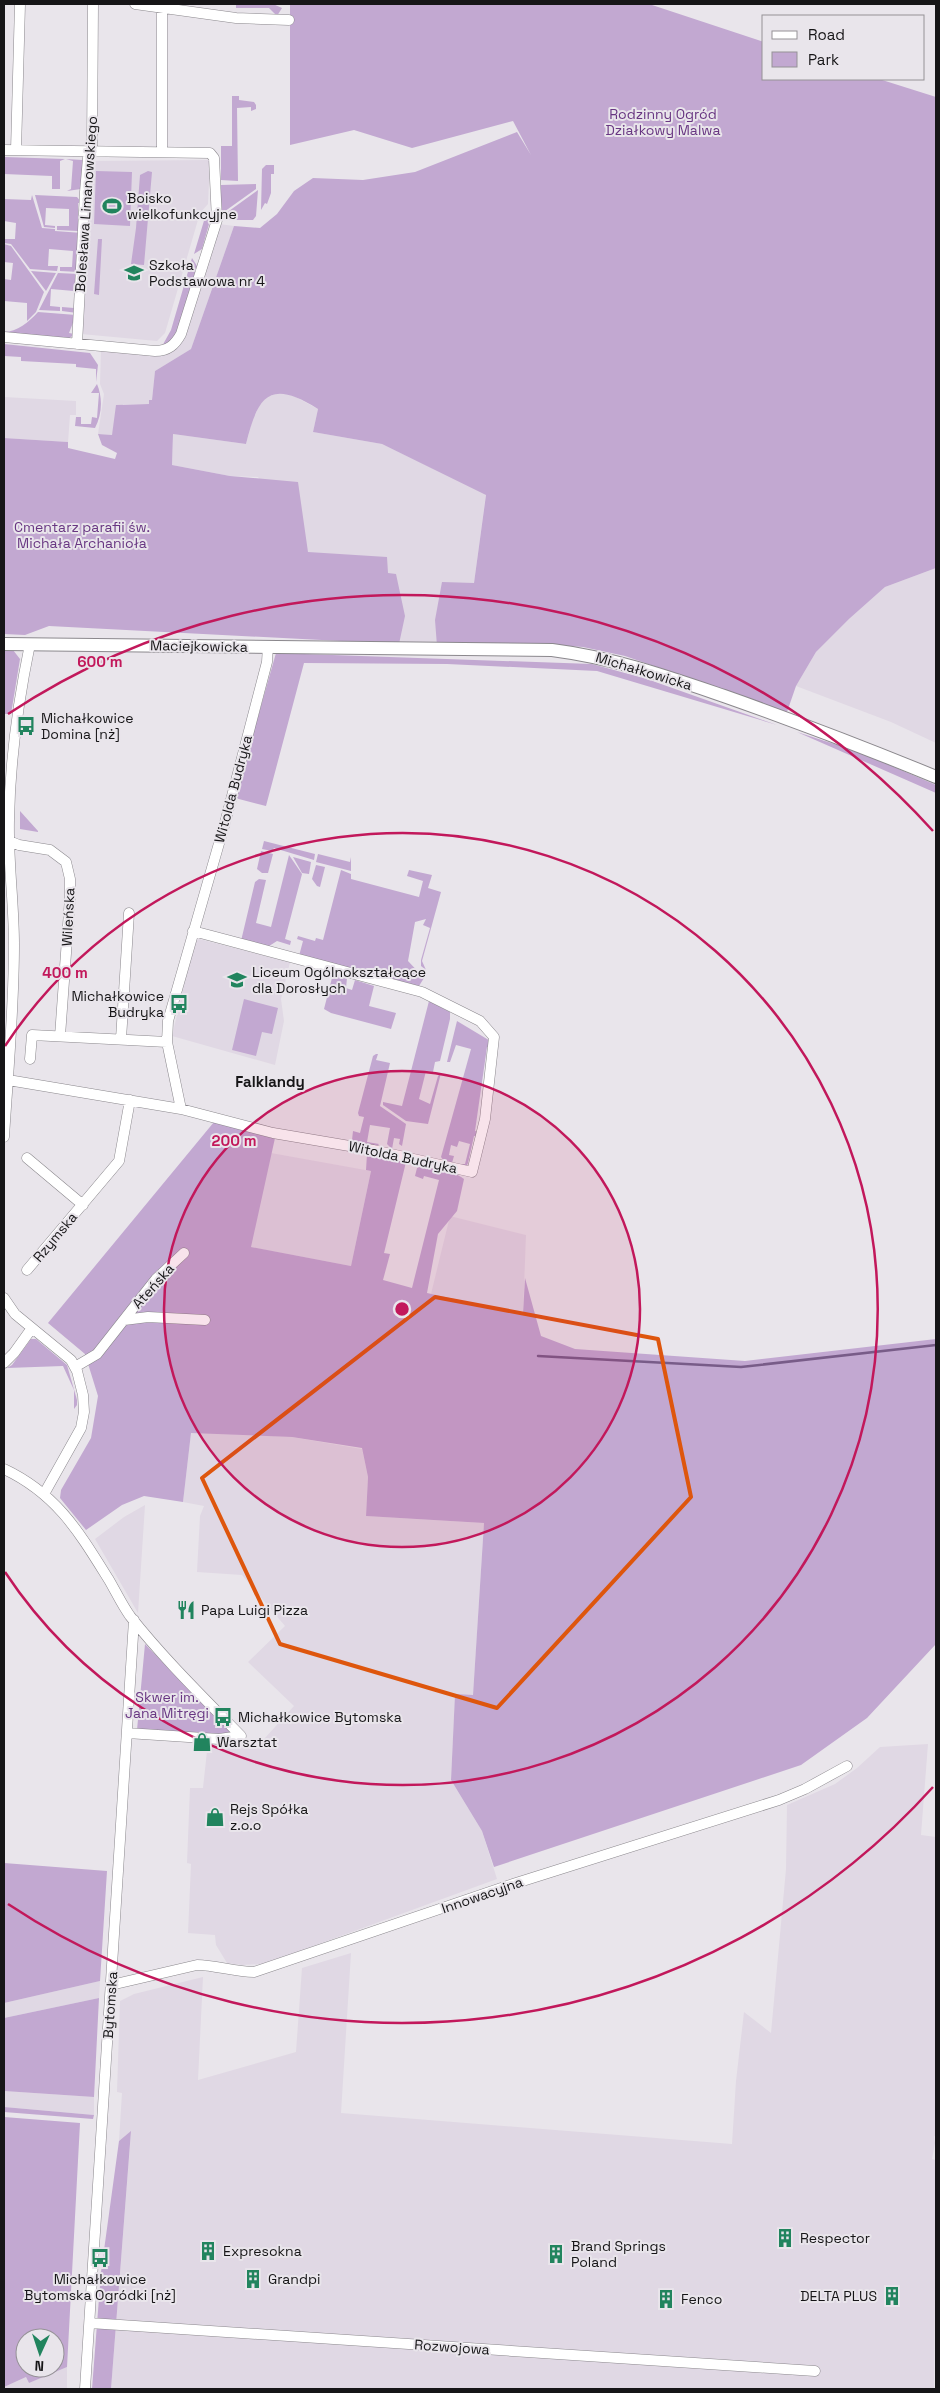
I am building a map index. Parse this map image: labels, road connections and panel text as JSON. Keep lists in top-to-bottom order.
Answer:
{
  "streets": {
    "street": [
      "Bolesława Limanowskiego",
      "Maciejkowicka",
      "Michałkowicka",
      "Witolda Budryka",
      "Wileńska",
      "Rzymska",
      "Ateńska",
      "Innowacyjna",
      "Bytomska",
      "Rozwojowa"
    ]
  },
  "crossings": [
    ["Maciejkowicka", "Michałkowicka"],
    ["Maciejkowicka", "Witolda Budryka"],
    ["Michałkowicka", "Witolda Budryka"],
    ["Innowacyjna", "Bytomska"],
    ["Bytomska", "Rozwojowa"]
  ],
  "districts": ["Falklandy"],
  "parks": ["Rodzinny Ogród Działkowy Malwa", "Cmentarz parafii św. Michała Archanioła", "Skwer im. Jana Mitręgi"],
  "places": {
    "sports": ["Boisko wielkofunkcyjne"],
    "school or university": ["Szkoła Podstawowa nr 4", "Liceum Ogólnokształcące dla Dorosłych"],
    "bus stop": [
      "Michałkowice Domina [nż]",
      "Michałkowice Budryka",
      "Michałkowice Bytomska",
      "Michałkowice Bytomska Ogródki [nż]"
    ],
    "restaurant": ["Papa Luigi Pizza"],
    "shop": ["Warsztat", "Rejs Spółka z.o.o"],
    "building": [
      "Respector",
      "Expresokna",
      "Brand Springs Poland",
      "Grandpi",
      "DELTA PLUS",
      "Fenco"
    ]
  },
  "legend": ["Road", "Park"],
  "north": "bottom",
  "rings": ["600 m", "400 m", "200 m"]
}
